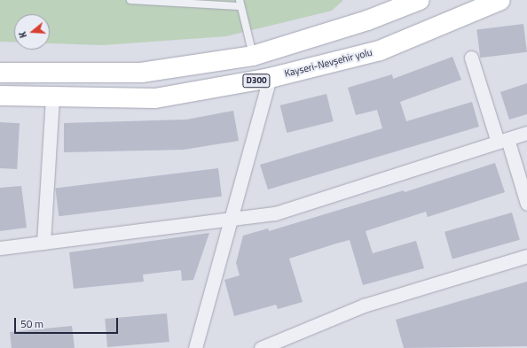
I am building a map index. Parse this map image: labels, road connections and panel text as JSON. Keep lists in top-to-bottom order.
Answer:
{
  "streets": {
    "highway": ["Kayseri-Nevşehir yolu", "D300"]
  },
  "scale_bar": "50 m",
  "north": "left"
}
